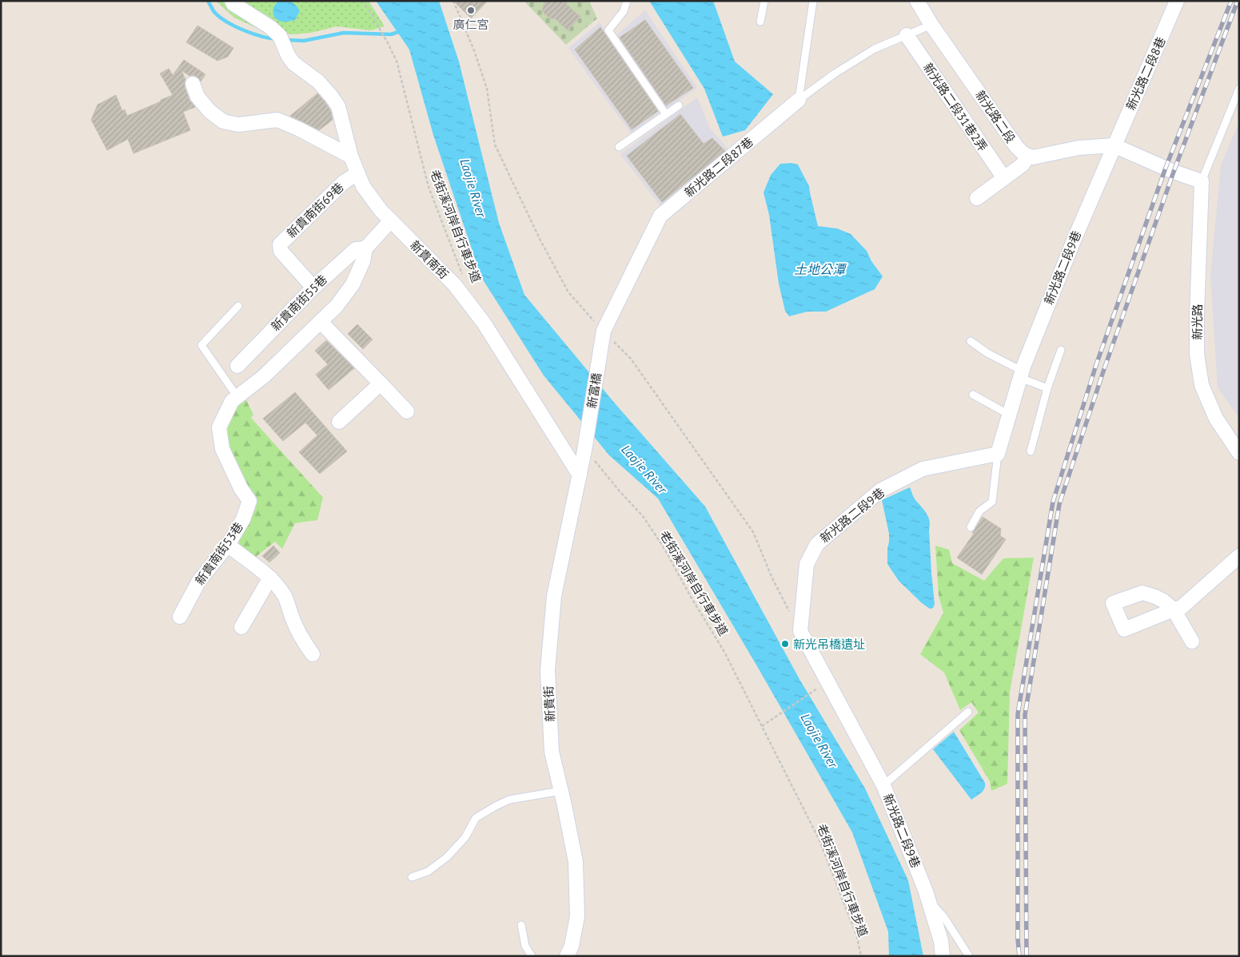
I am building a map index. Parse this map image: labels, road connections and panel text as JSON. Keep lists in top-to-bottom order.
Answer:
{
  "streets": {
    "street": [
      "新光路二段8巷",
      "新光路二段31巷2弄",
      "新光路二段",
      "新光路二段87巷",
      "新貴南街69巷",
      "新貴南街",
      "新光路二段9巷",
      "新貴南街55巷",
      "新光路",
      "新富橋",
      "新貴南街53巷",
      "新貴街"
    ],
    "path": ["老街溪河岸自行車步道"]
  },
  "crossings": [
    ["新光路二段8巷", "新光路二段9巷"],
    ["新光路二段87巷", "新富橋"],
    ["新貴南街69巷", "新貴南街"],
    ["新貴南街69巷", "新貴南街55巷"],
    ["老街溪河岸自行車步道", "新富橋"],
    ["老街溪河岸自行車步道", "新貴街"],
    ["新貴南街", "新貴南街53巷"],
    ["新貴南街", "新貴街"],
    ["新貴南街55巷", "新貴南街53巷"],
    ["新富橋", "新貴街"]
  ],
  "water": ["Laojie River", "土地公潭"],
  "places": ["廣仁宮", "新光吊橋遺址"]
}
